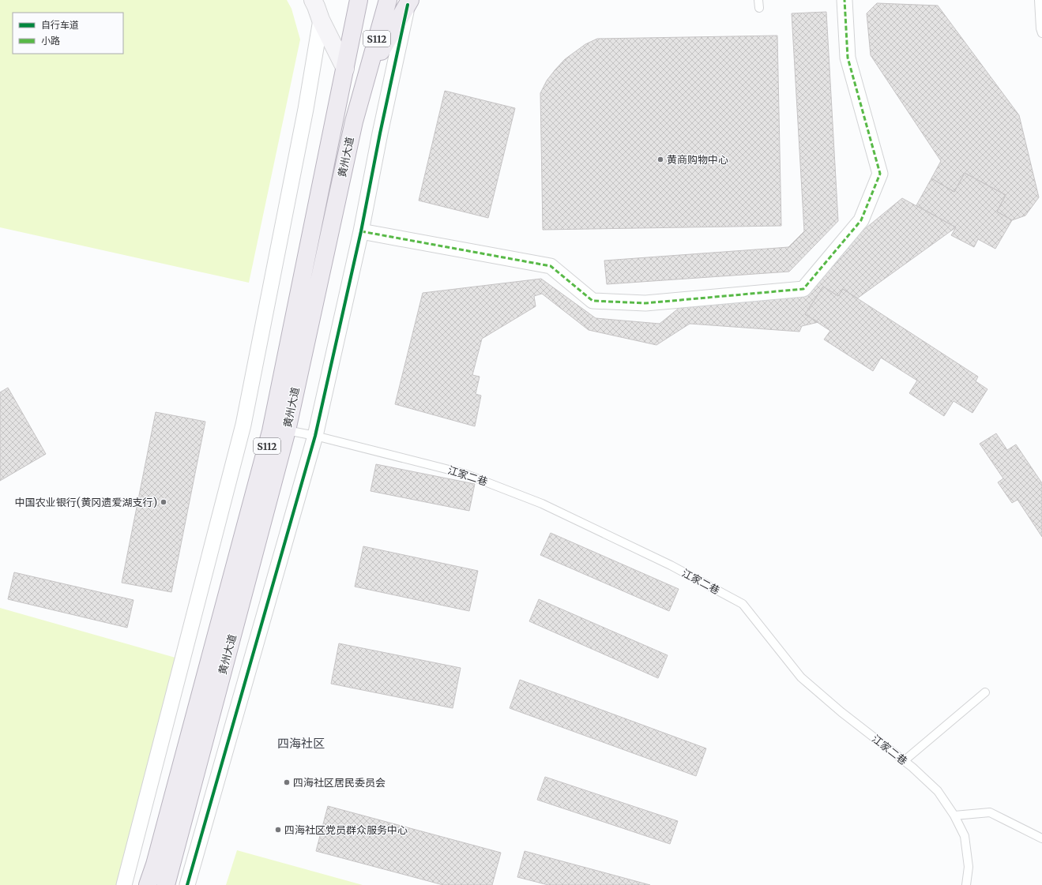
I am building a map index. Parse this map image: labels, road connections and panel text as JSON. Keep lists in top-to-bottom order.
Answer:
{
  "streets": {
    "main road": ["S112", "黄州大道"],
    "lane": ["江家二巷"]
  },
  "crossings": [
    ["黄州大道", "江家二巷"]
  ],
  "districts": ["四海社区"],
  "places": [
    "黄商购物中心",
    "中国农业银行(黄冈遗爱湖支行)",
    "四海社区居民委员会",
    "四海社区党员群众服务中心"
  ],
  "legend": ["自行车道", "小路"]
}
